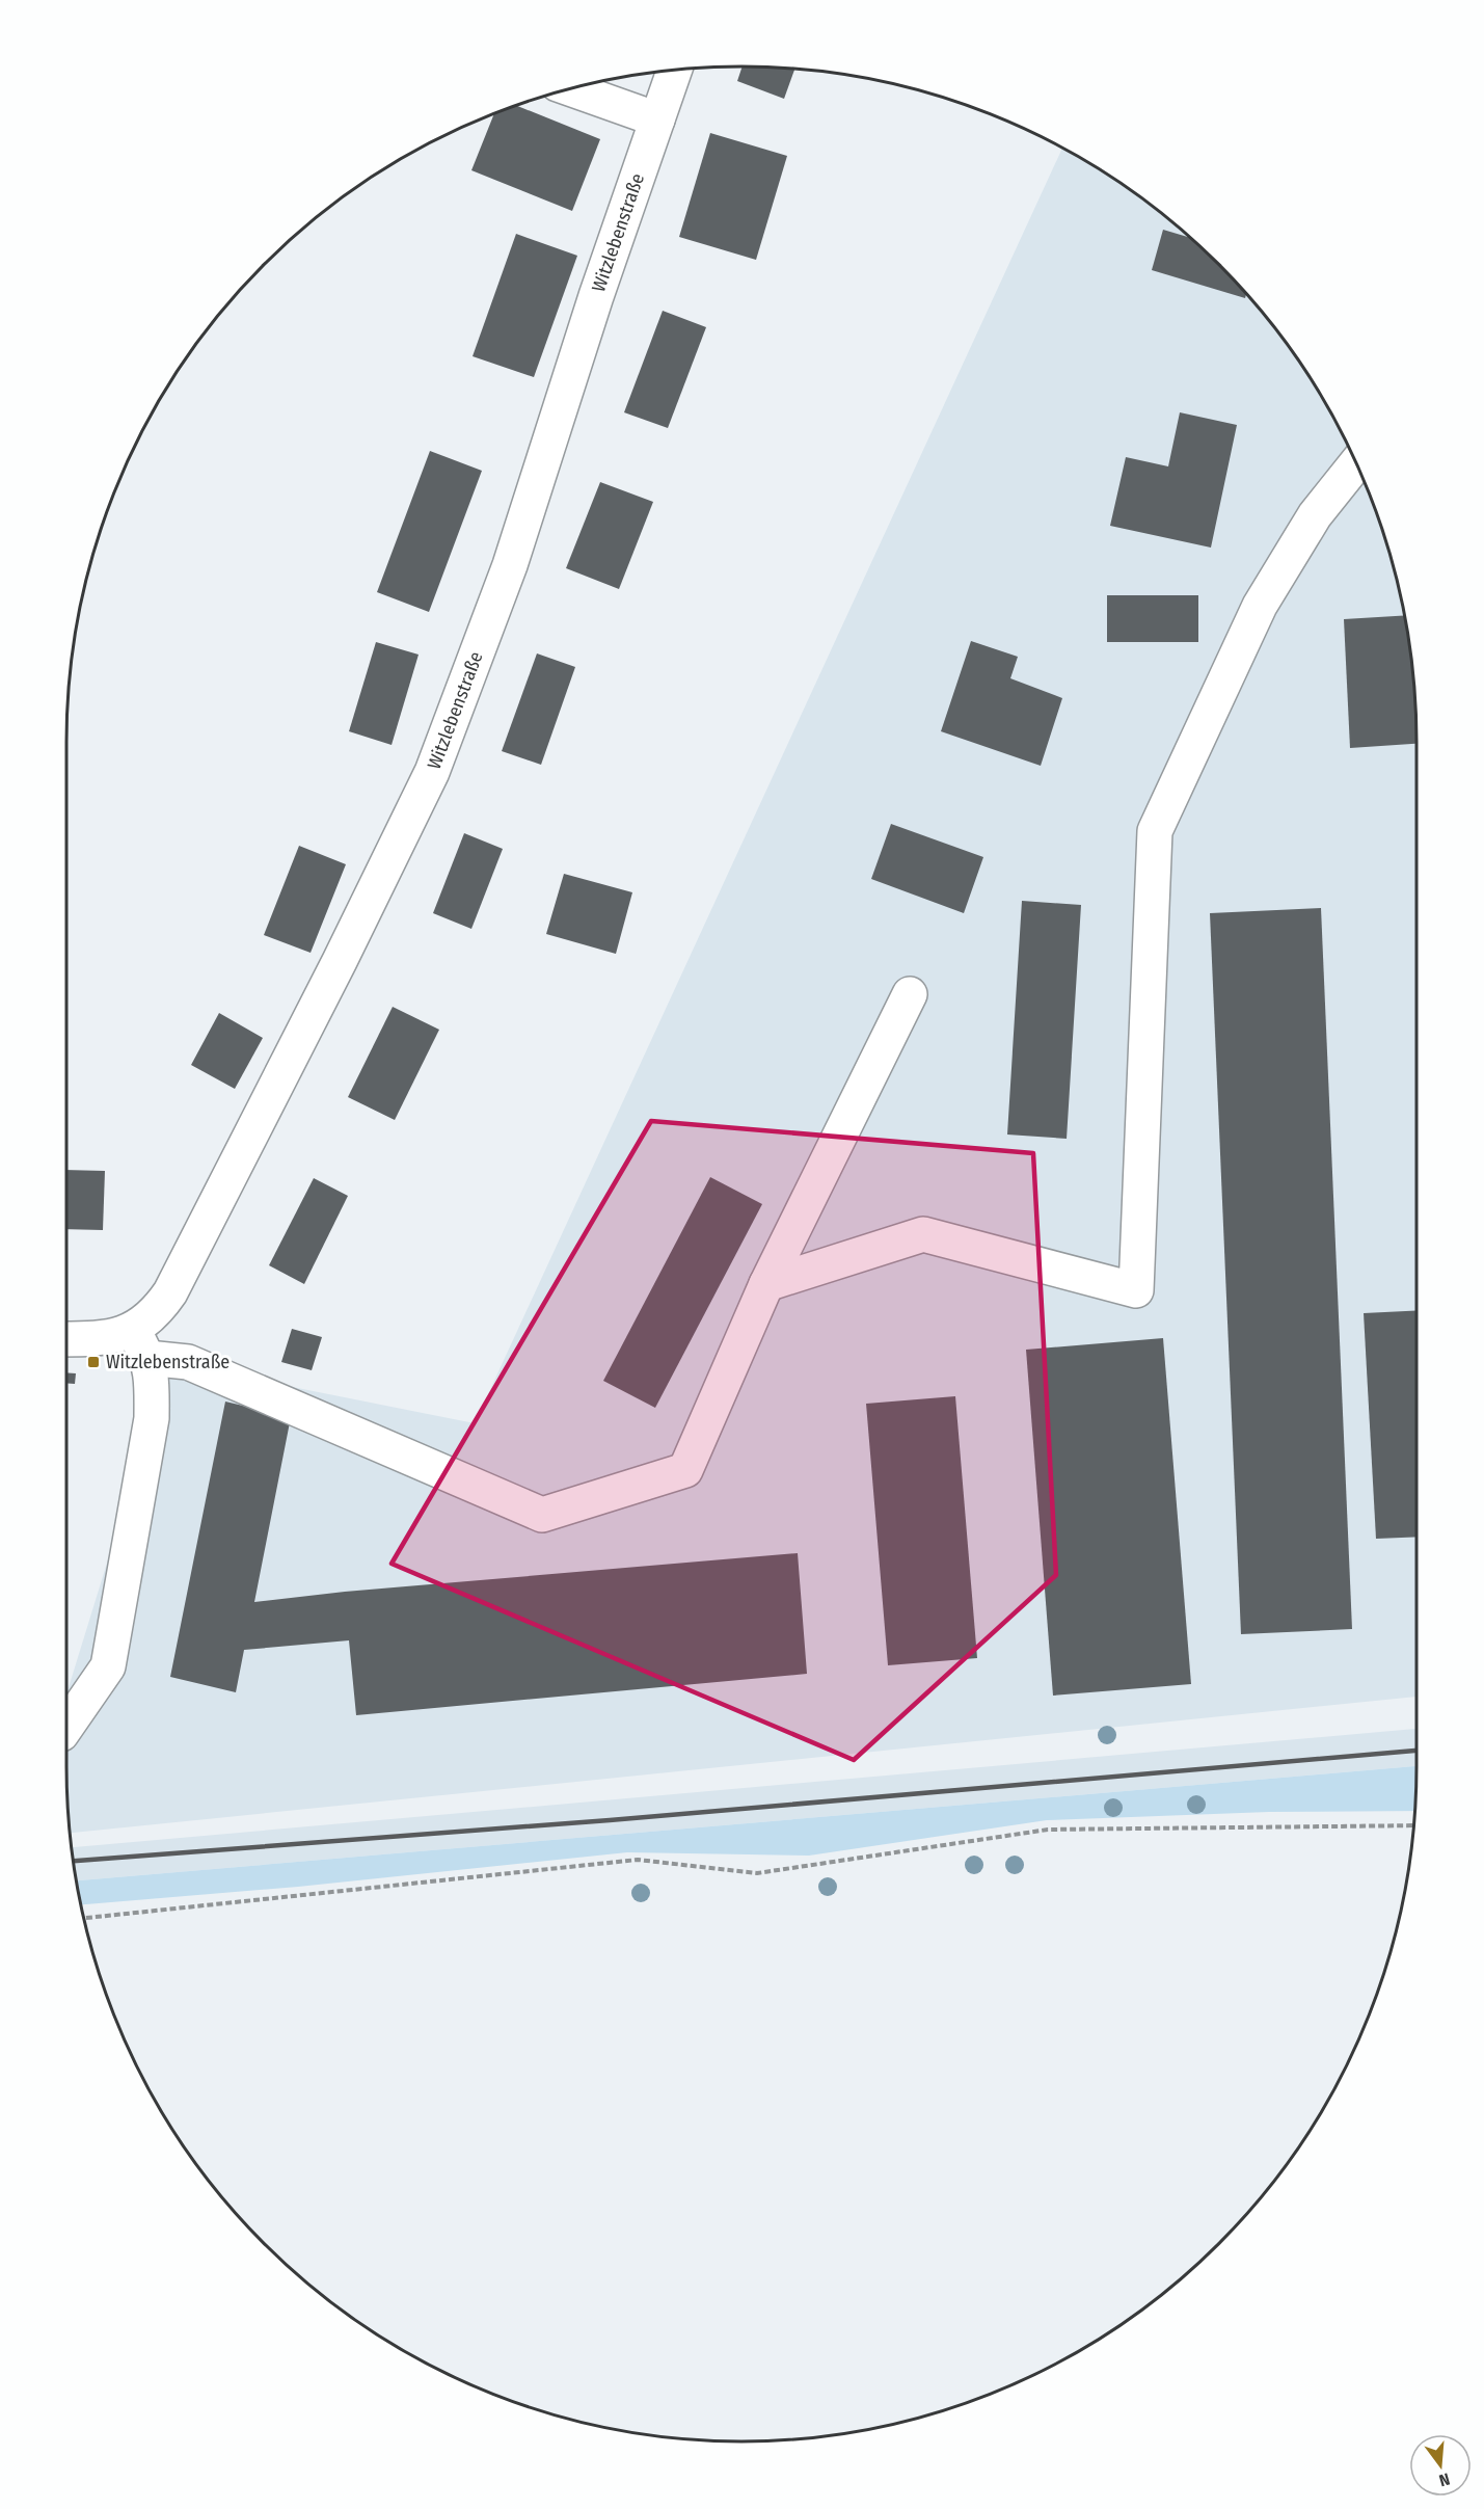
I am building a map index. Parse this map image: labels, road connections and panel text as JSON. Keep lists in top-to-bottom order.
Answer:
{
  "streets": {
    "street": ["Witzlebenstraße"]
  },
  "places": {
    "transit": ["Witzlebenstraße"]
  },
  "north": "bottom"
}
